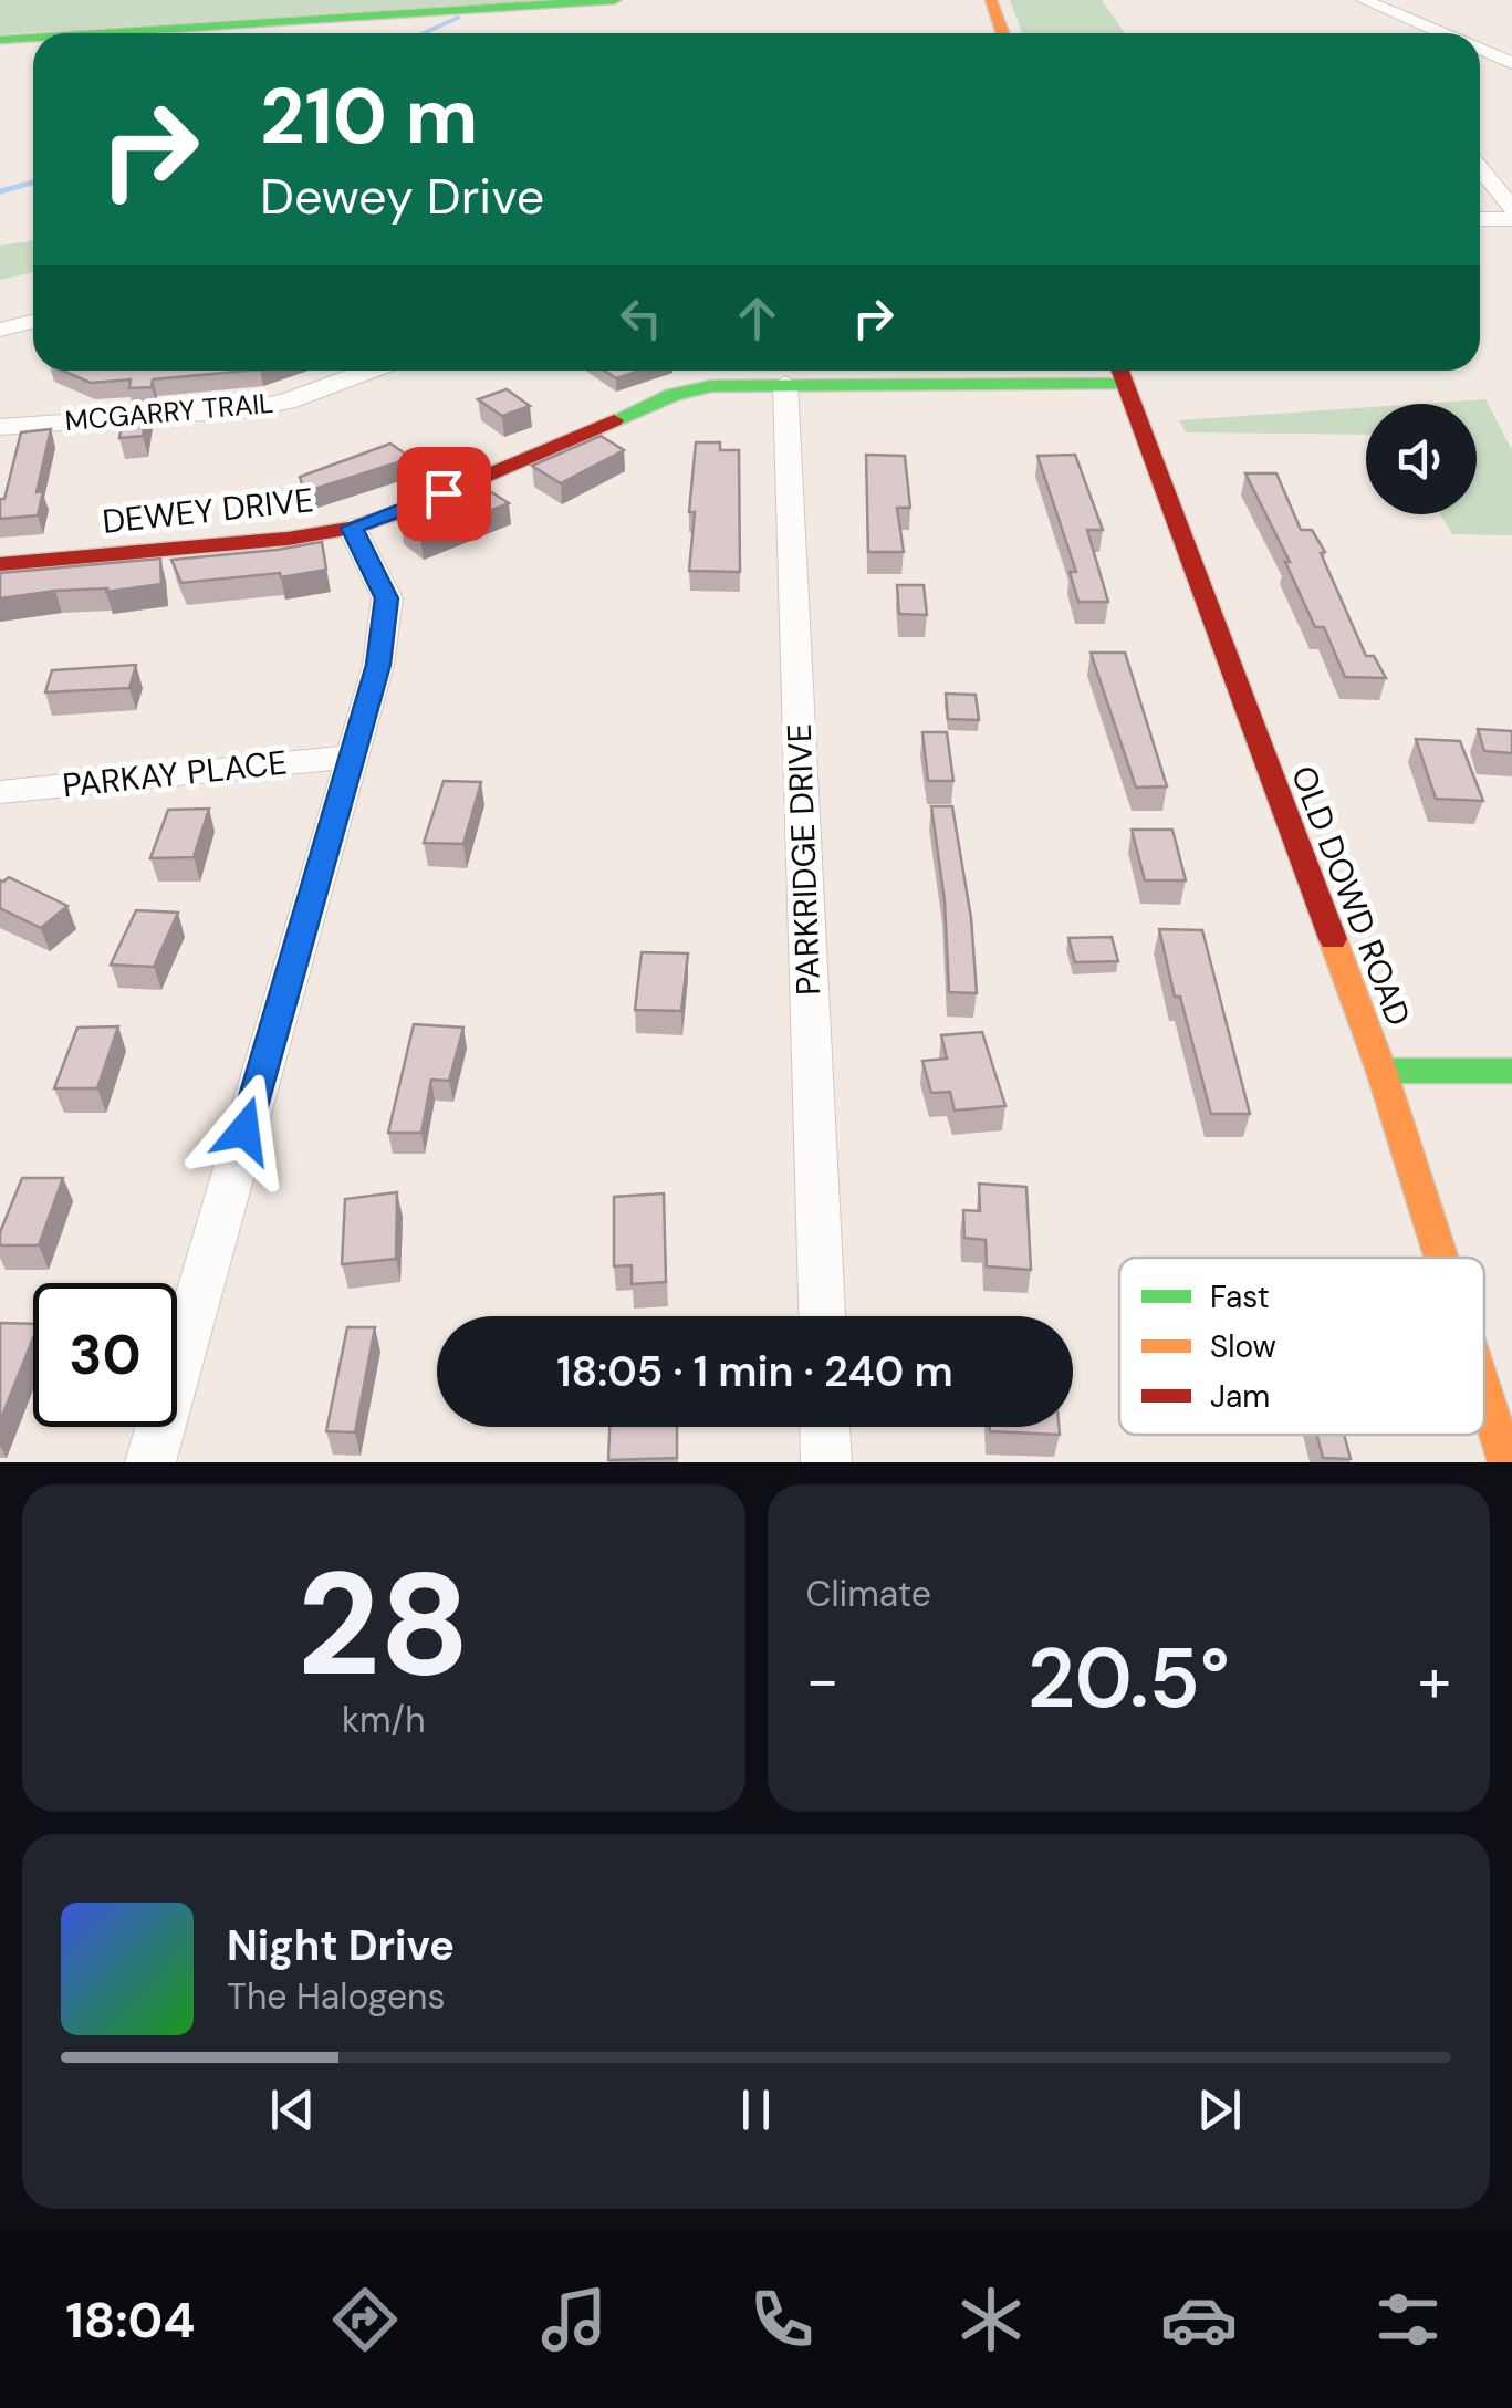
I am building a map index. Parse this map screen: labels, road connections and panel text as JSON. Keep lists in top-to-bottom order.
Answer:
{
  "streets": {
    "street": [
      "MCGARRY TRAIL",
      "DEWEY DRIVE",
      "PARKAY PLACE",
      "PARKRIDGE DRIVE",
      "OLD DOWD ROAD"
    ]
  },
  "crossings": [
    ["DEWEY DRIVE", "PARKRIDGE DRIVE"],
    ["DEWEY DRIVE", "OLD DOWD ROAD"]
  ],
  "legend": ["Fast", "Slow", "Jam"],
  "page": {
    "turn": ["210 m", "Dewey Drive"],
    "limit": "30",
    "trip": "18:05 · 1 min · 240 m",
    "tile": [
      ["28", "km/h"],
      "Climate"
    ],
    "heat": ["−", "20.5°", "+"],
    "song": ["Night Drive", "The Halogens"],
    "tabs": "18:04"
  }
}
